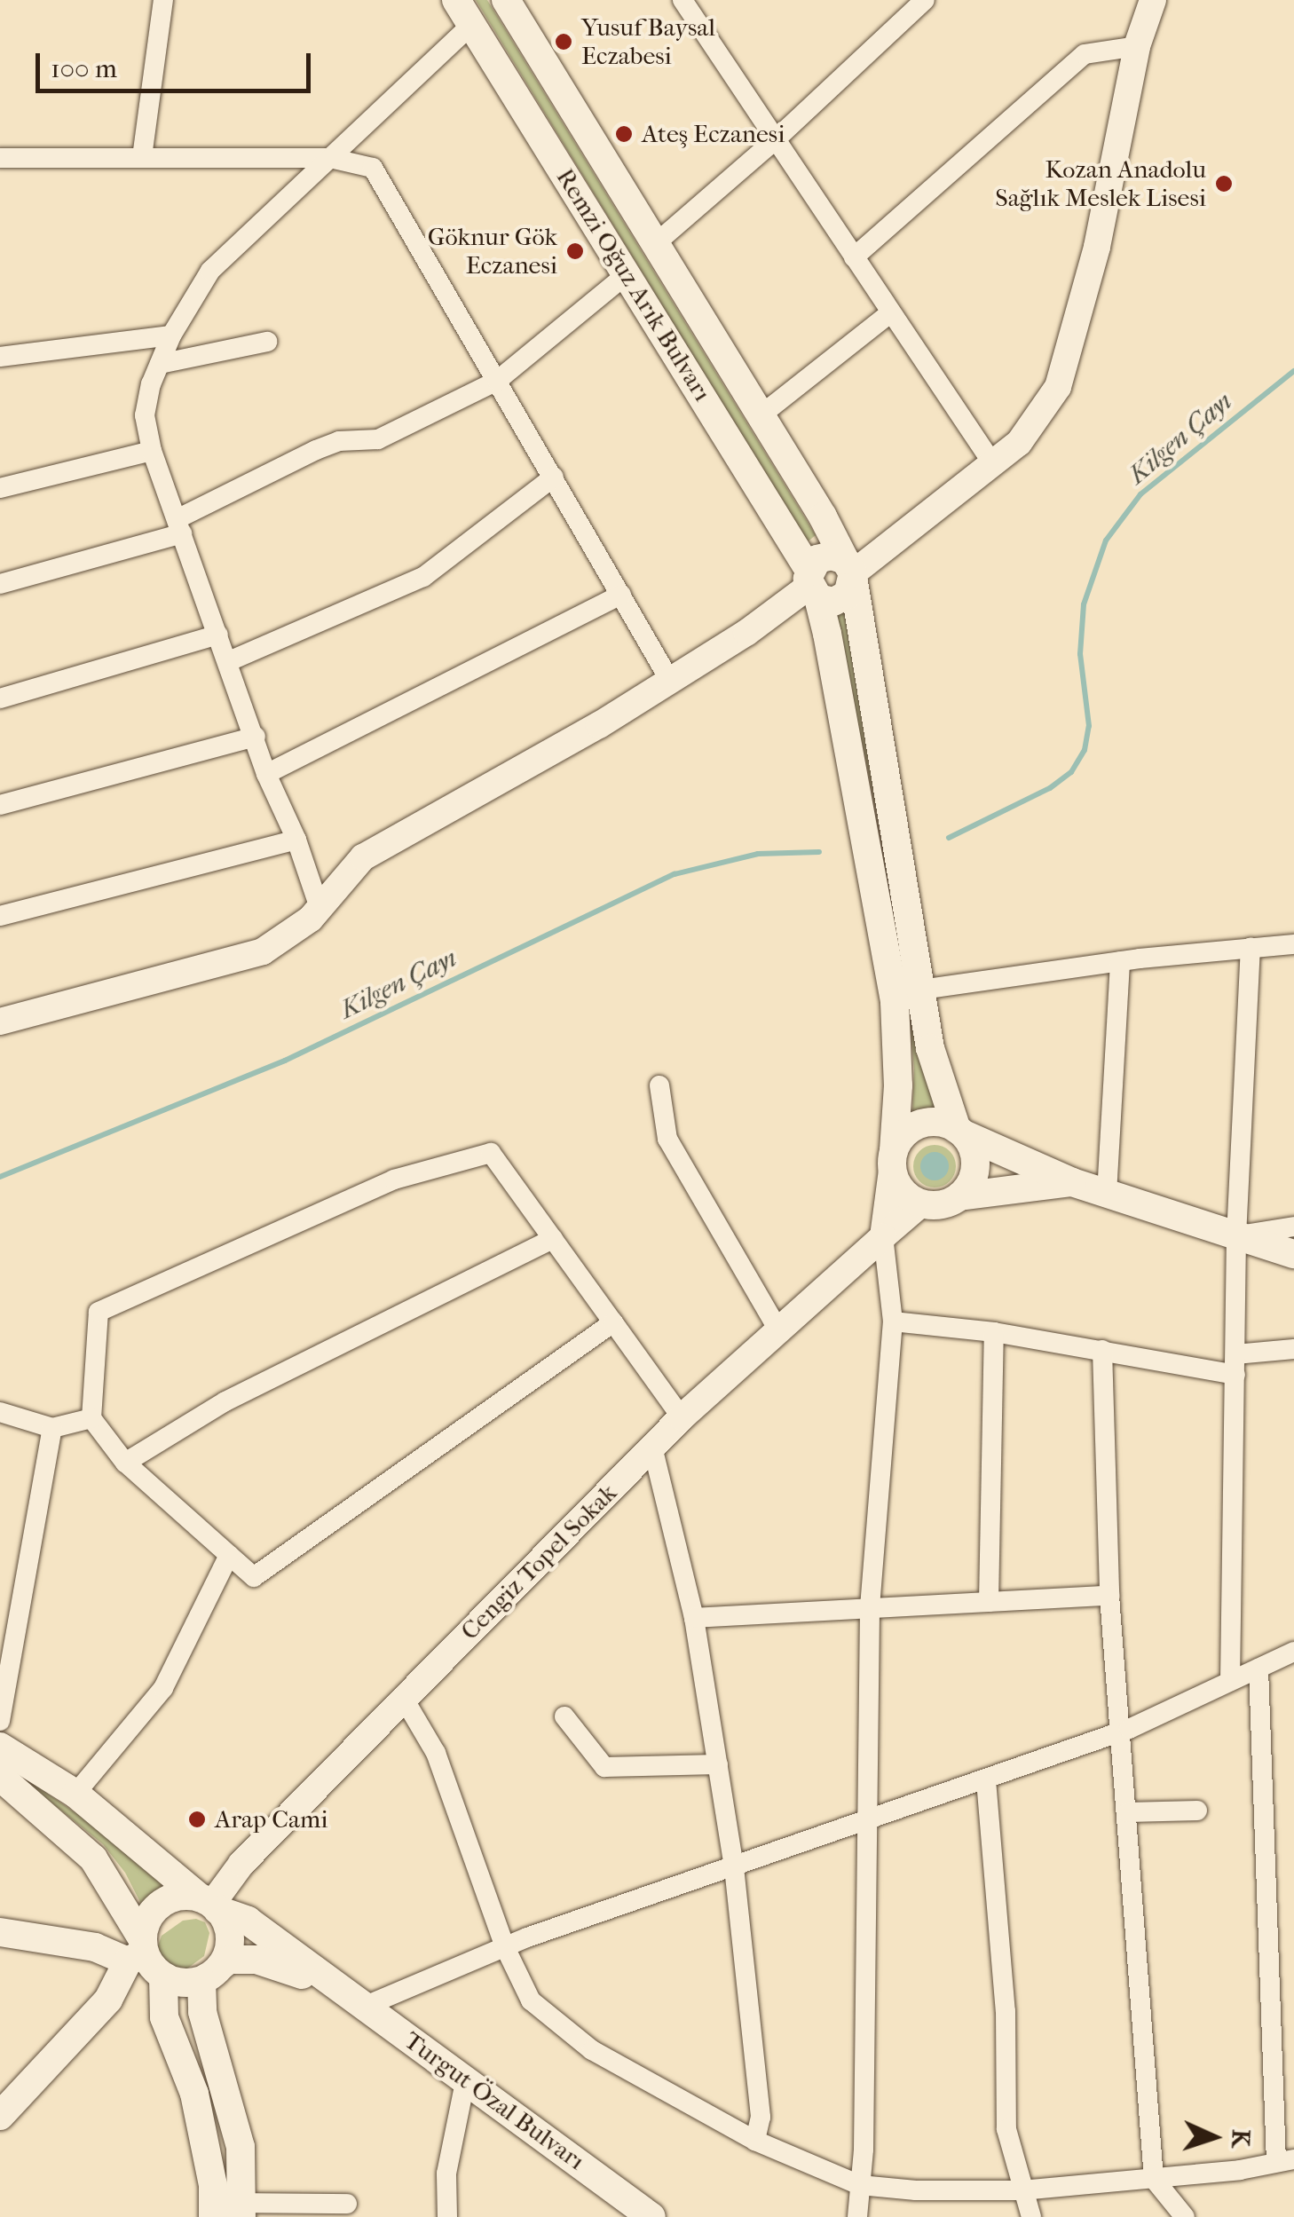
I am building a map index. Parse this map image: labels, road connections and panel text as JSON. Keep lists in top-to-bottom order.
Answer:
{
  "streets": {
    "main road": ["Remzi Oğuz Arık Bulvarı", "Turgut Özal Bulvarı"],
    "street": ["Cengiz Topel Sokak"]
  },
  "crossings": [
    ["Remzi Oğuz Arık Bulvarı", "Cengiz Topel Sokak"],
    ["Cengiz Topel Sokak", "Turgut Özal Bulvarı"]
  ],
  "water": ["Kilgen Çayı"],
  "places": [
    "Yusuf Baysal Eczabesi",
    "Ateş Eczanesi",
    "Kozan Anadolu Sağlık Meslek Lisesi",
    "Göknur Gök Eczanesi",
    "Arap Cami"
  ],
  "scale_bar": "100 m",
  "north": "right"
}
